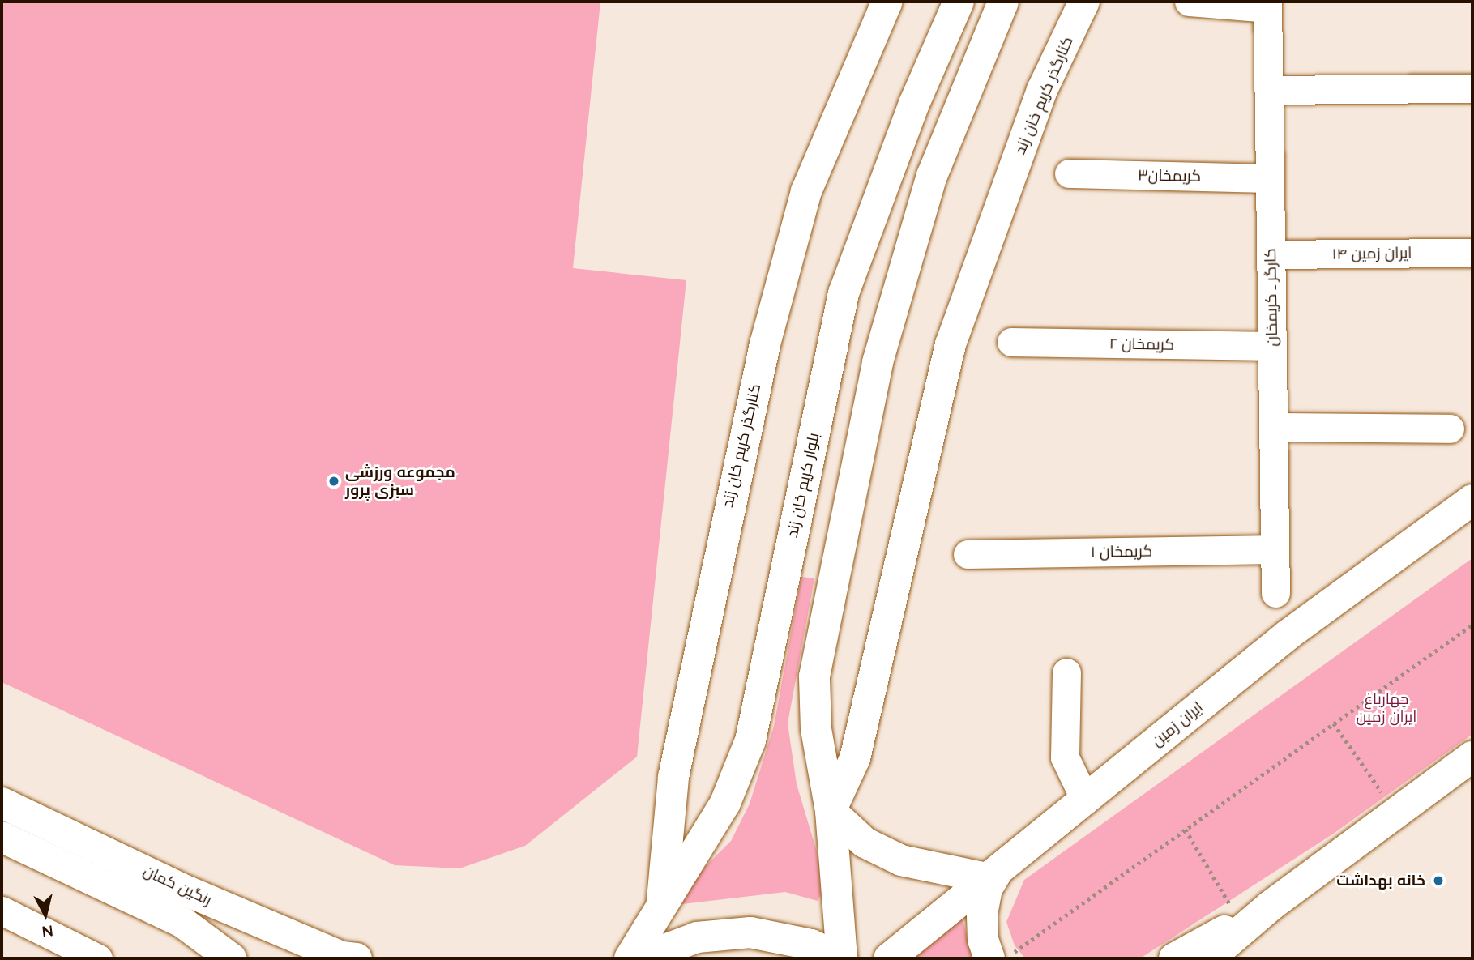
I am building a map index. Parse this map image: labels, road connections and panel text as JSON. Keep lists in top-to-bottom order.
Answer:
{
  "streets": {
    "main road": [
      "کنارگذر کریم خان زند",
      "بلوار کریم خان زند",
      "ایران زمین",
      "رنگین کمان"
    ],
    "street": [
      "کریمخان۳",
      "ایران زمین ۱۴",
      "کارگر ـ کریمخان",
      "کریمخان ۲",
      "کریمخان ۱"
    ]
  },
  "crossings": [
    ["کنارگذر کریم خان زند", "بلوار کریم خان زند"],
    ["کریمخان۳", "کارگر ـ کریمخان"],
    ["ایران زمین ۱۴", "کارگر ـ کریمخان"],
    ["کارگر ـ کریمخان", "کریمخان ۲"],
    ["کارگر ـ کریمخان", "کریمخان ۱"]
  ],
  "parks": ["چهارباغ ایران زمین"],
  "places": ["مجموعه ورزشی سبزی پرور", "خانه بهداشت"],
  "north": "bottom"
}
